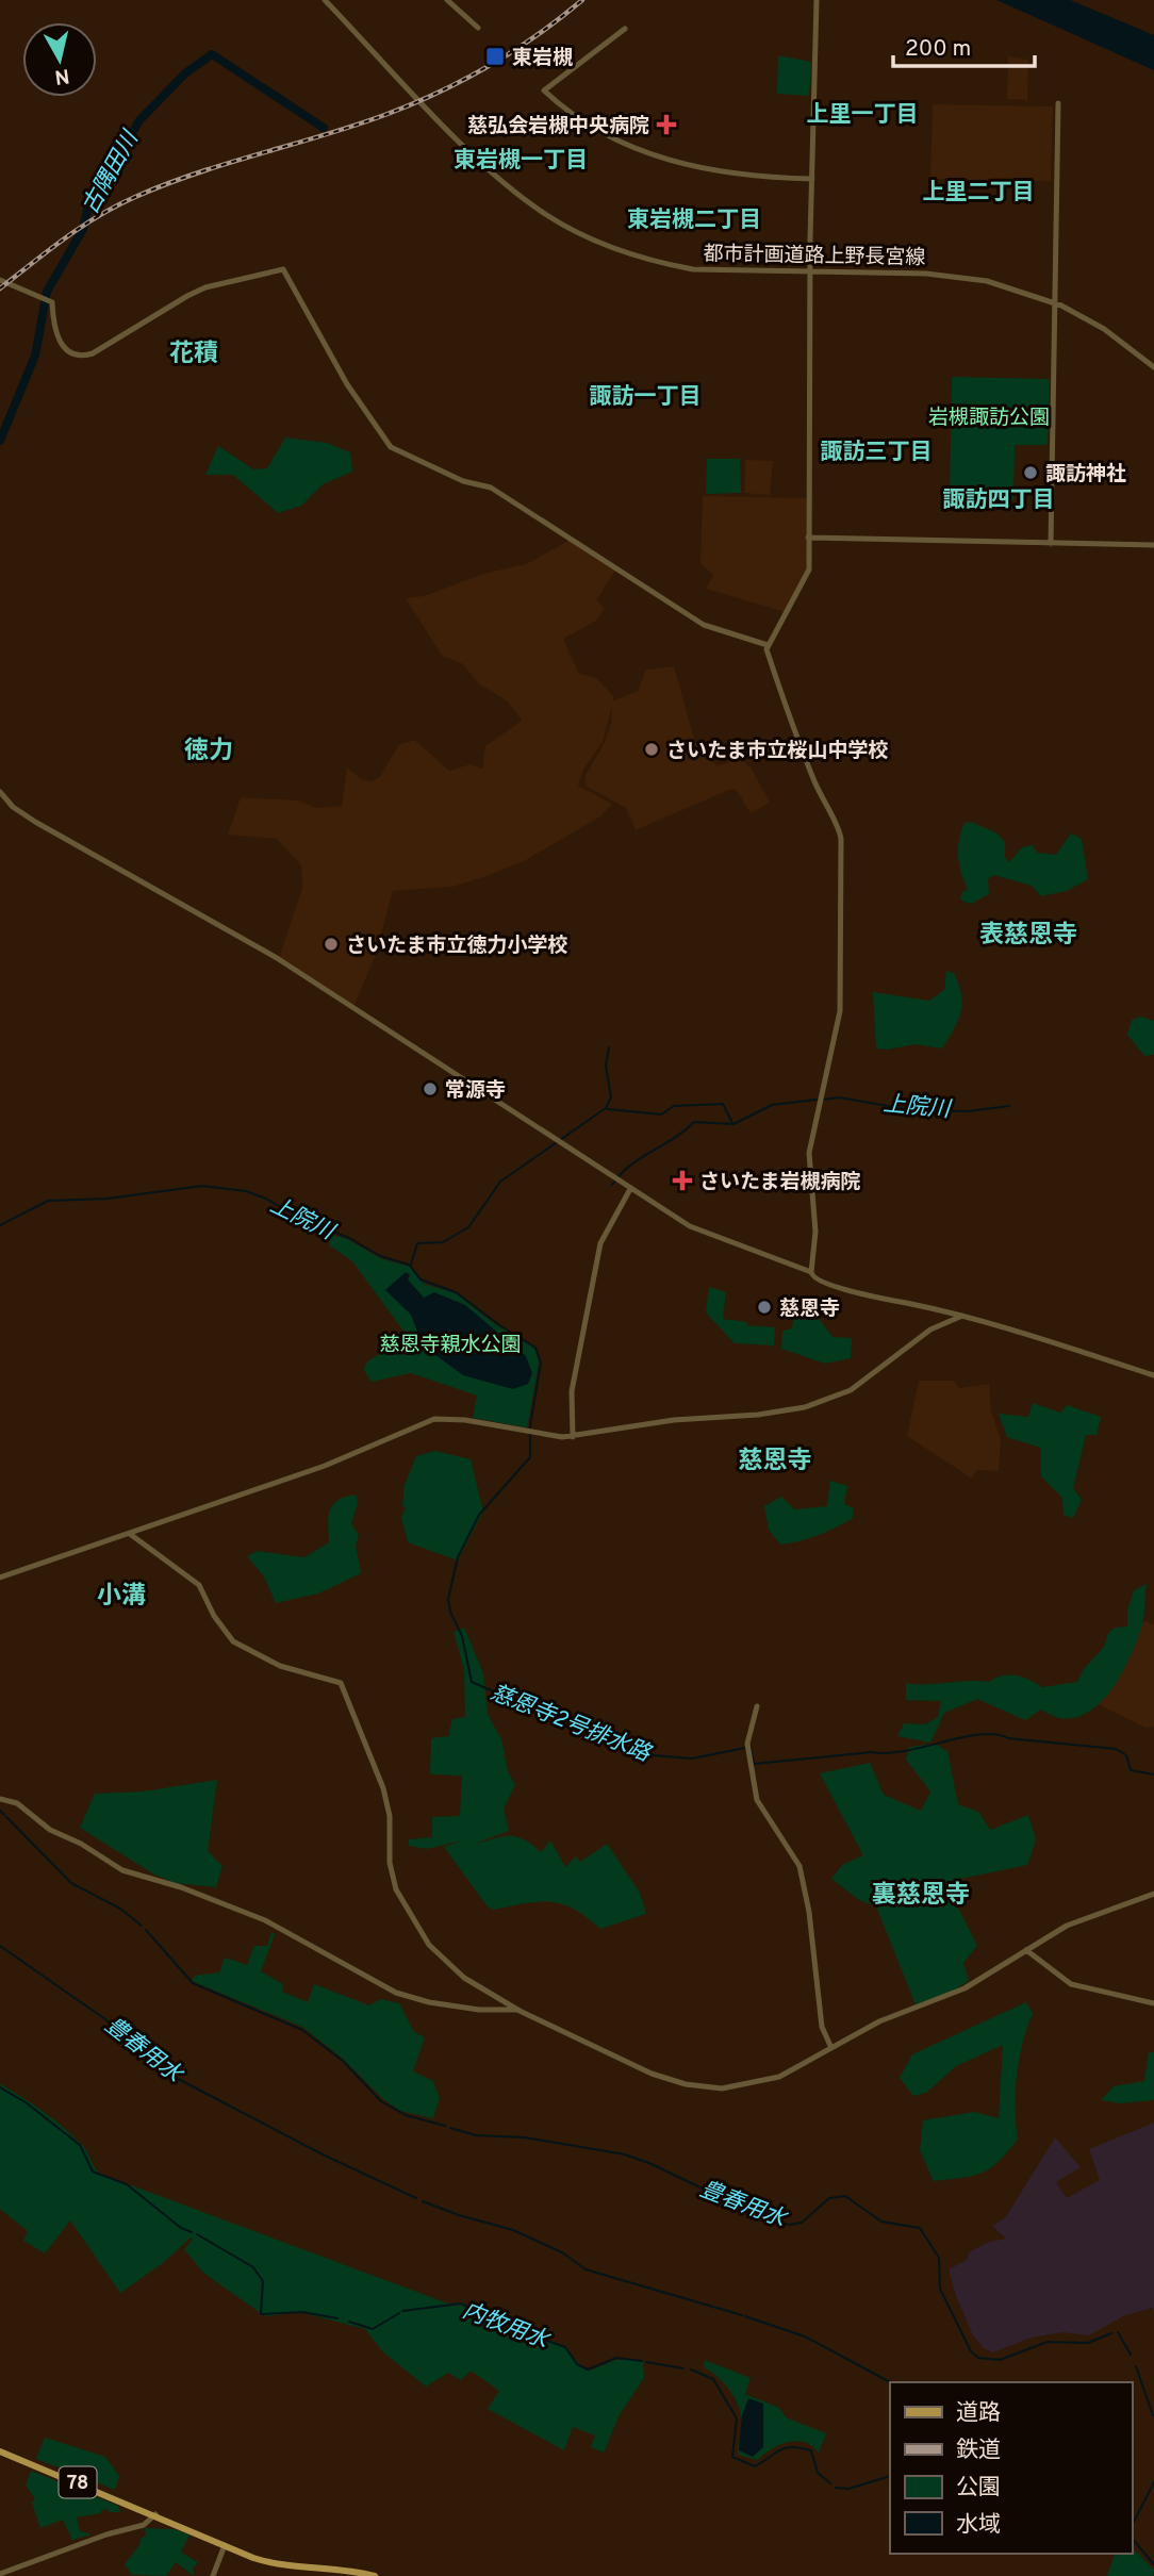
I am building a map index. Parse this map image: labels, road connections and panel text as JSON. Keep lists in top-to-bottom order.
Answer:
{
  "streets": {
    "main road": ["78"],
    "street": ["都市計画道路上野長宮線"]
  },
  "districts": [
    "上里一丁目",
    "東岩槻一丁目",
    "上里二丁目",
    "東岩槻二丁目",
    "花積",
    "諏訪一丁目",
    "諏訪三丁目",
    "諏訪四丁目",
    "徳力",
    "表慈恩寺",
    "慈恩寺",
    "小溝",
    "裏慈恩寺"
  ],
  "water": [
    "古隅田川",
    "上院川",
    "慈恩寺2号排水路",
    "豊春用水",
    "内牧用水"
  ],
  "parks": ["岩槻諏訪公園", "慈恩寺親水公園"],
  "places": {
    "transit": ["東岩槻"],
    "health": ["慈弘会岩槻中央病院", "さいたま岩槻病院"],
    "other": [
      "諏訪神社",
      "さいたま市立桜山中学校",
      "さいたま市立徳力小学校",
      "常源寺",
      "慈恩寺"
    ]
  },
  "legend": [
    "道路",
    "鉄道",
    "公園",
    "水域"
  ],
  "scale_bar": "200 m",
  "north": "bottom"
}
